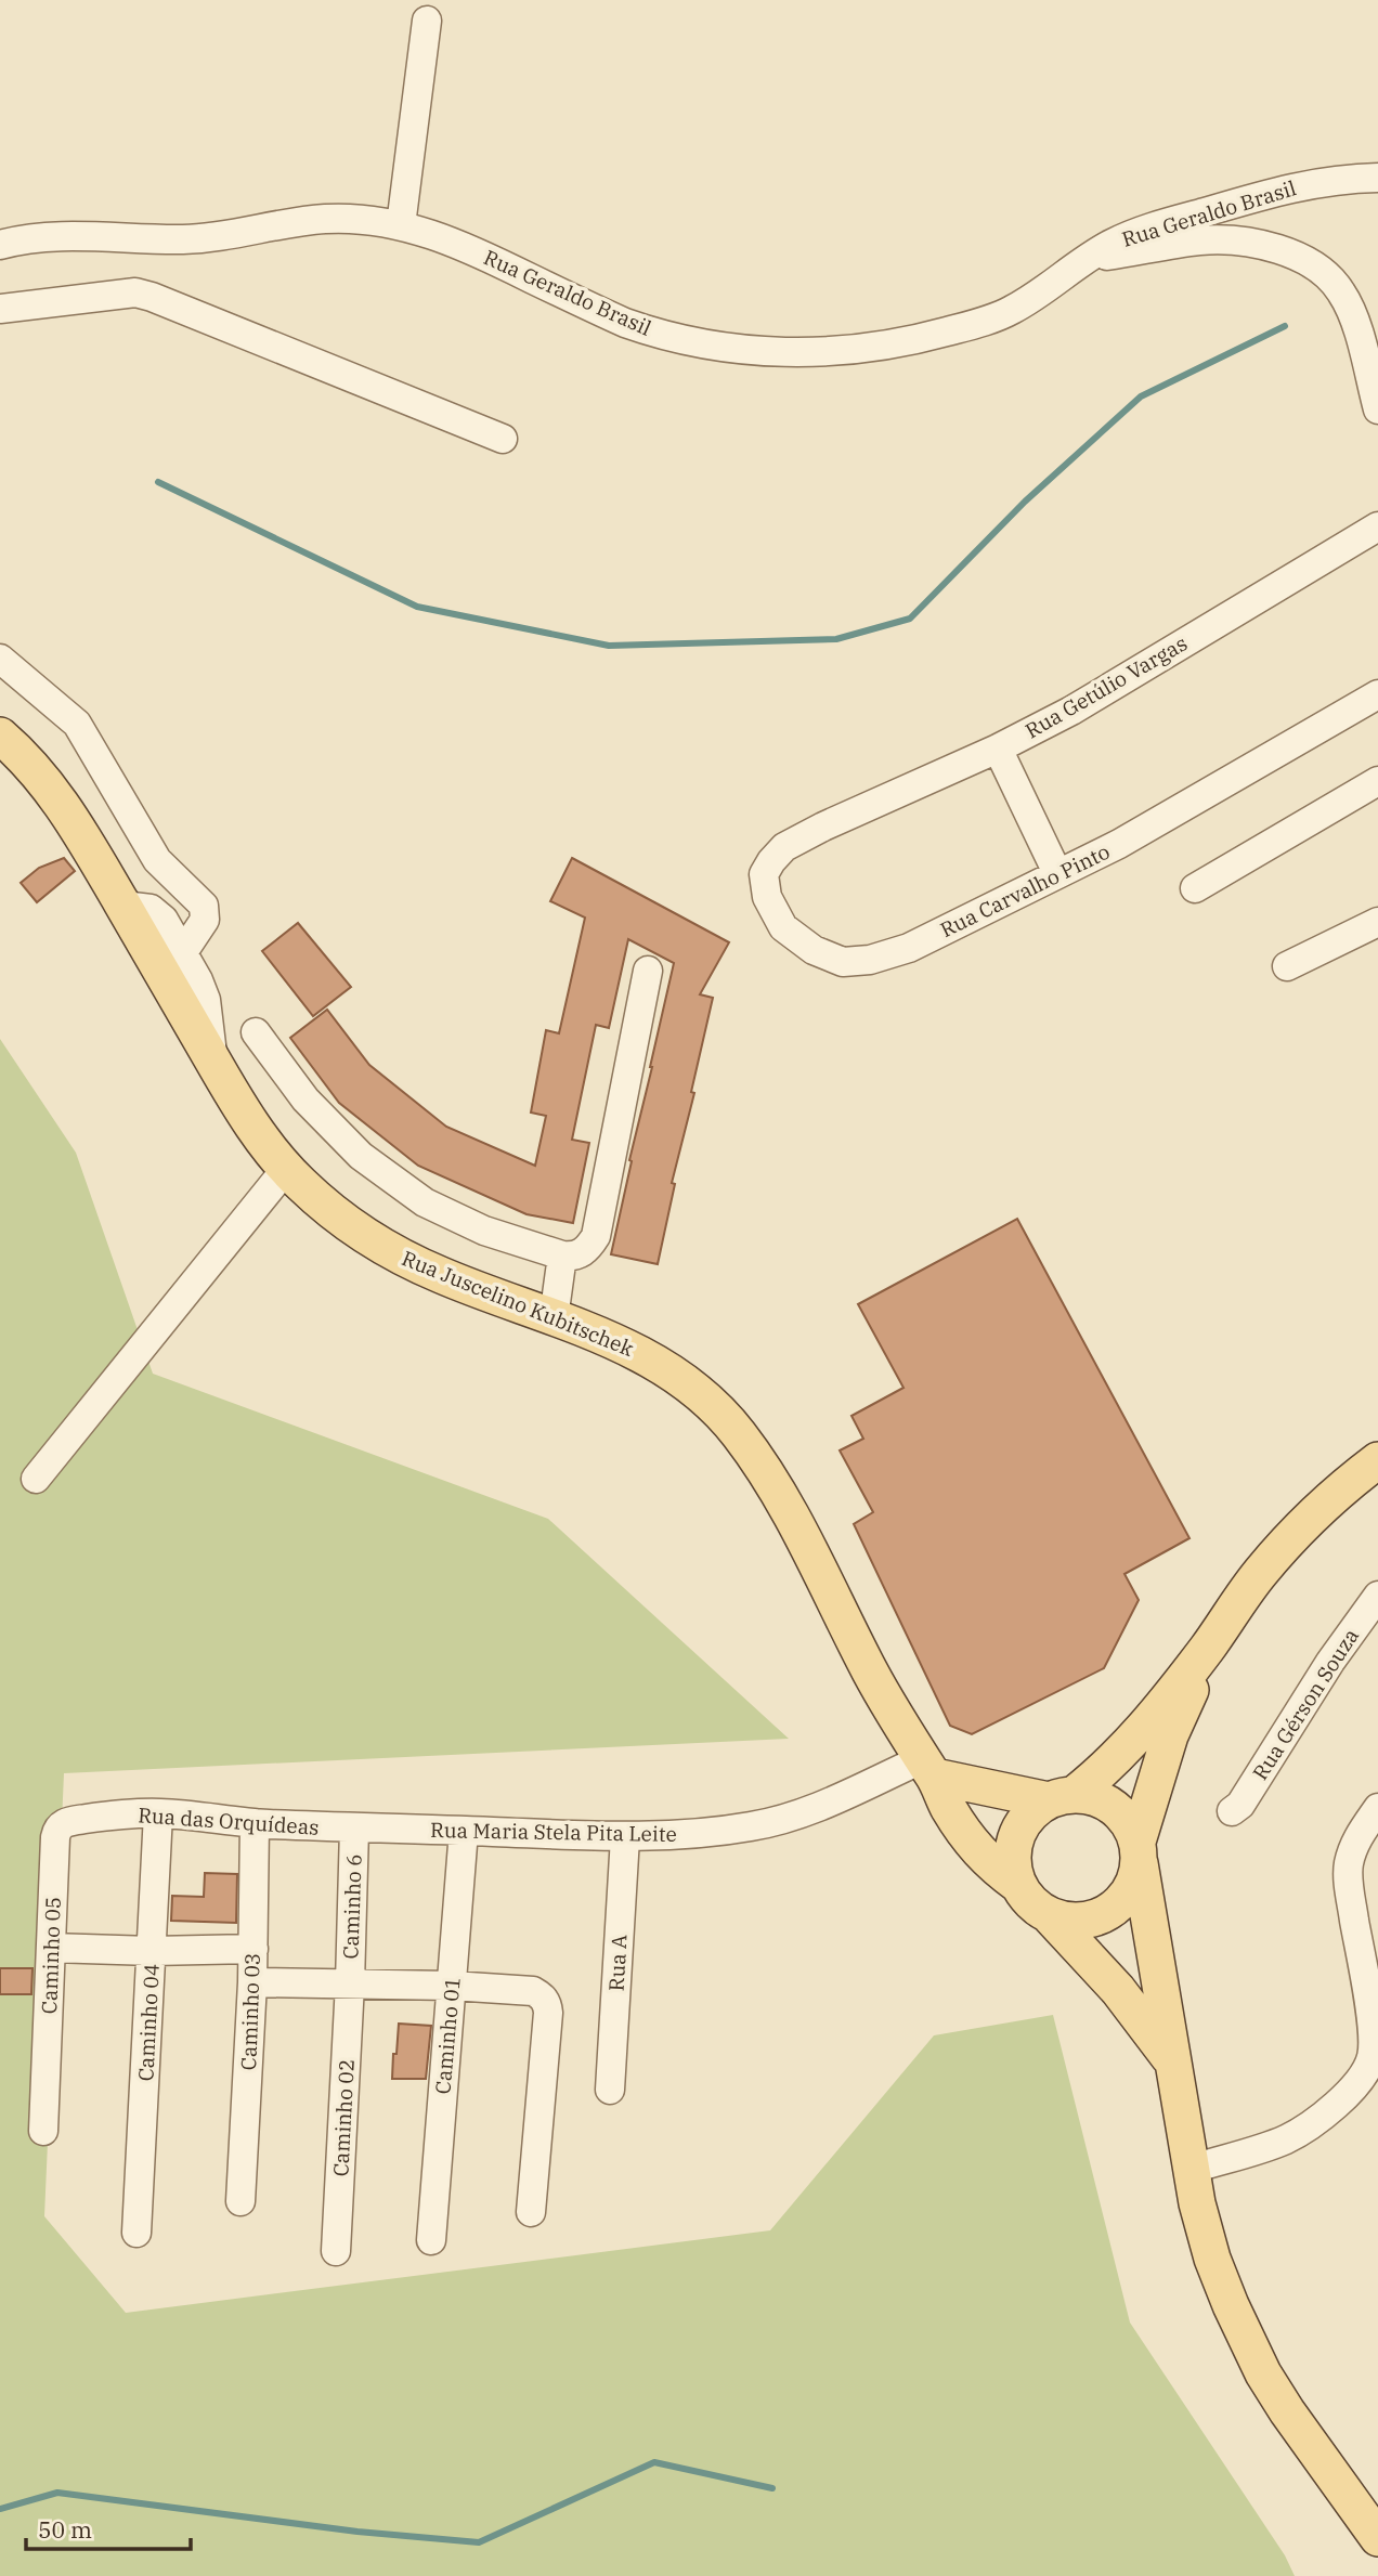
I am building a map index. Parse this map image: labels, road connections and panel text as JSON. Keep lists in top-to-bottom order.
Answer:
{
  "streets": {
    "main road": ["Rua Juscelino Kubitschek"],
    "street": [
      "Rua Geraldo Brasil",
      "Rua Getúlio Vargas",
      "Rua Carvalho Pinto",
      "Rua Gérson Souza",
      "Rua das Orquídeas",
      "Rua Maria Stela Pita Leite",
      "Caminho 6",
      "Caminho 05",
      "Rua A",
      "Caminho 03",
      "Caminho 04",
      "Caminho 01",
      "Caminho 02"
    ]
  },
  "crossings": [
    ["Rua Getúlio Vargas", "Rua Carvalho Pinto"],
    ["Rua Juscelino Kubitschek", "Rua Maria Stela Pita Leite"],
    ["Rua das Orquídeas", "Rua Maria Stela Pita Leite"],
    ["Rua das Orquídeas", "Caminho 6"],
    ["Rua das Orquídeas", "Caminho 05"],
    ["Rua das Orquídeas", "Caminho 03"],
    ["Rua das Orquídeas", "Caminho 04"],
    ["Rua Maria Stela Pita Leite", "Caminho 6"],
    ["Rua Maria Stela Pita Leite", "Rua A"],
    ["Rua Maria Stela Pita Leite", "Caminho 01"],
    ["Caminho 6", "Caminho 02"]
  ],
  "scale_bar": "50 m"
}
